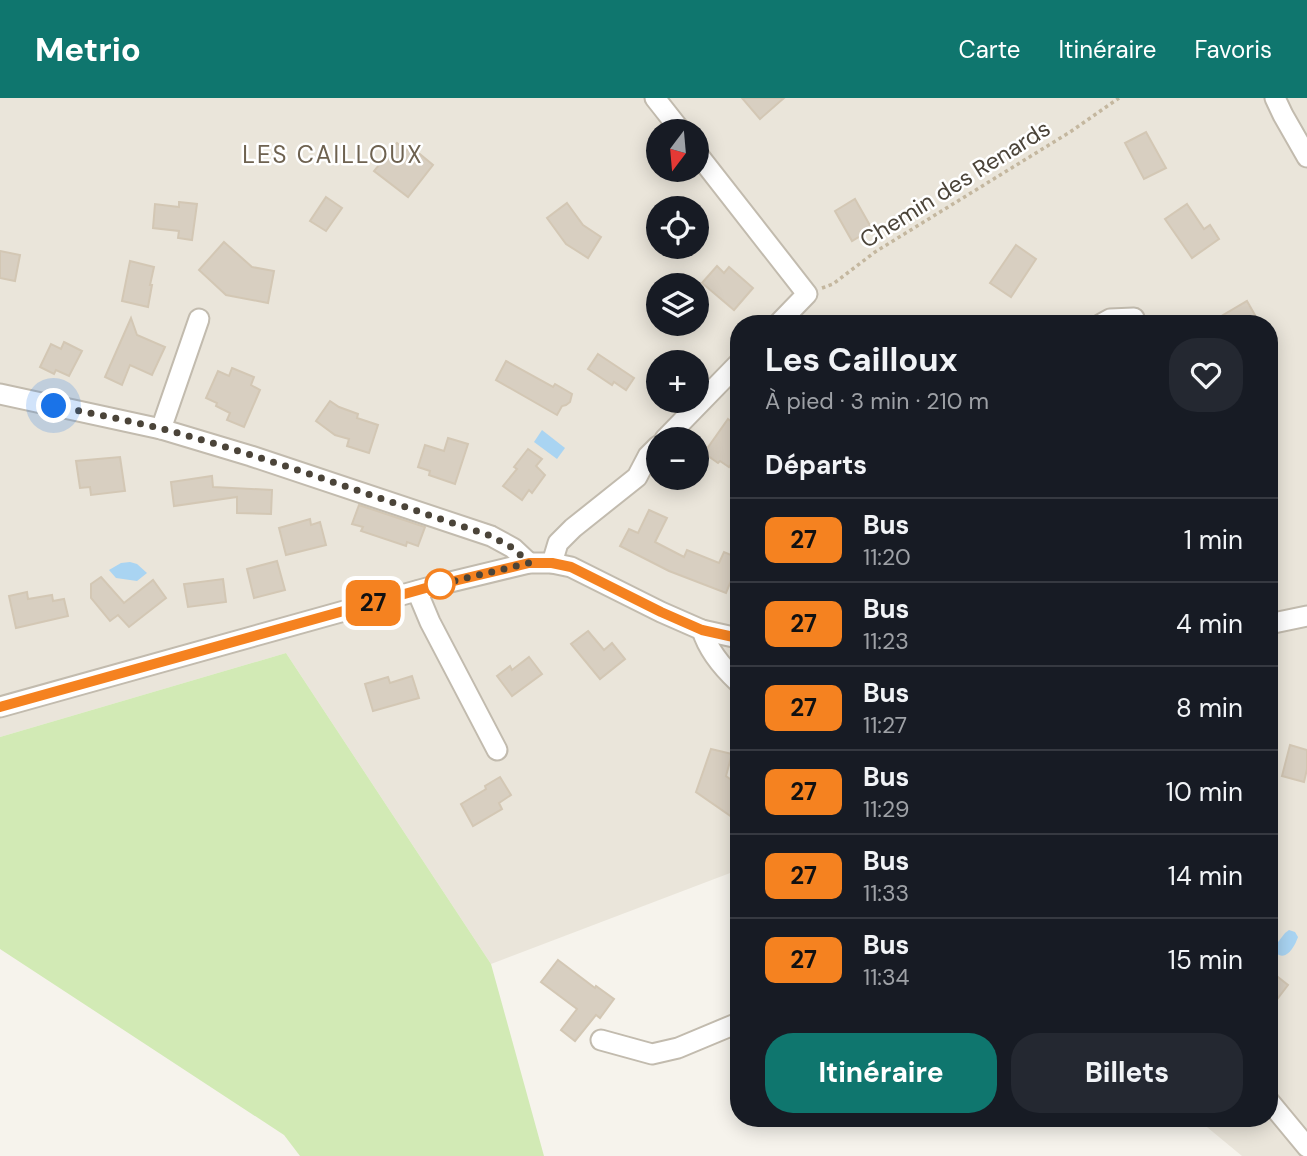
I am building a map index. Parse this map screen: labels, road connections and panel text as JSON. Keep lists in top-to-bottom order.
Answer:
{
  "streets": {
    "path": ["Chemin des Renards"]
  },
  "districts": ["LES CAILLOUX"],
  "lines": ["bus line 27"],
  "north": "bottom",
  "page": {
    "header": "Metrio",
    "nav": ["Carte", "Itinéraire", "Favoris"],
    "on_map": "27",
    "map_buttons": ["+", "−"],
    "heading": [
      ["Les Cailloux", "À pied · 3 min · 210 m"],
      "Départs"
    ],
    "list": [
      {
        "mark": "27",
        "name": "Bus",
        "note": "11:20",
        "value": "1 min"
      },
      {
        "mark": "27",
        "name": "Bus",
        "note": "11:23",
        "value": "4 min"
      },
      {
        "mark": "27",
        "name": "Bus",
        "note": "11:27",
        "value": "8 min"
      },
      {
        "mark": "27",
        "name": "Bus",
        "note": "11:29",
        "value": "10 min"
      },
      {
        "mark": "27",
        "name": "Bus",
        "note": "11:33",
        "value": "14 min"
      },
      {
        "mark": "27",
        "name": "Bus",
        "note": "11:34",
        "value": "15 min"
      }
    ],
    "buttons": ["Itinéraire", "Billets"]
  }
}
